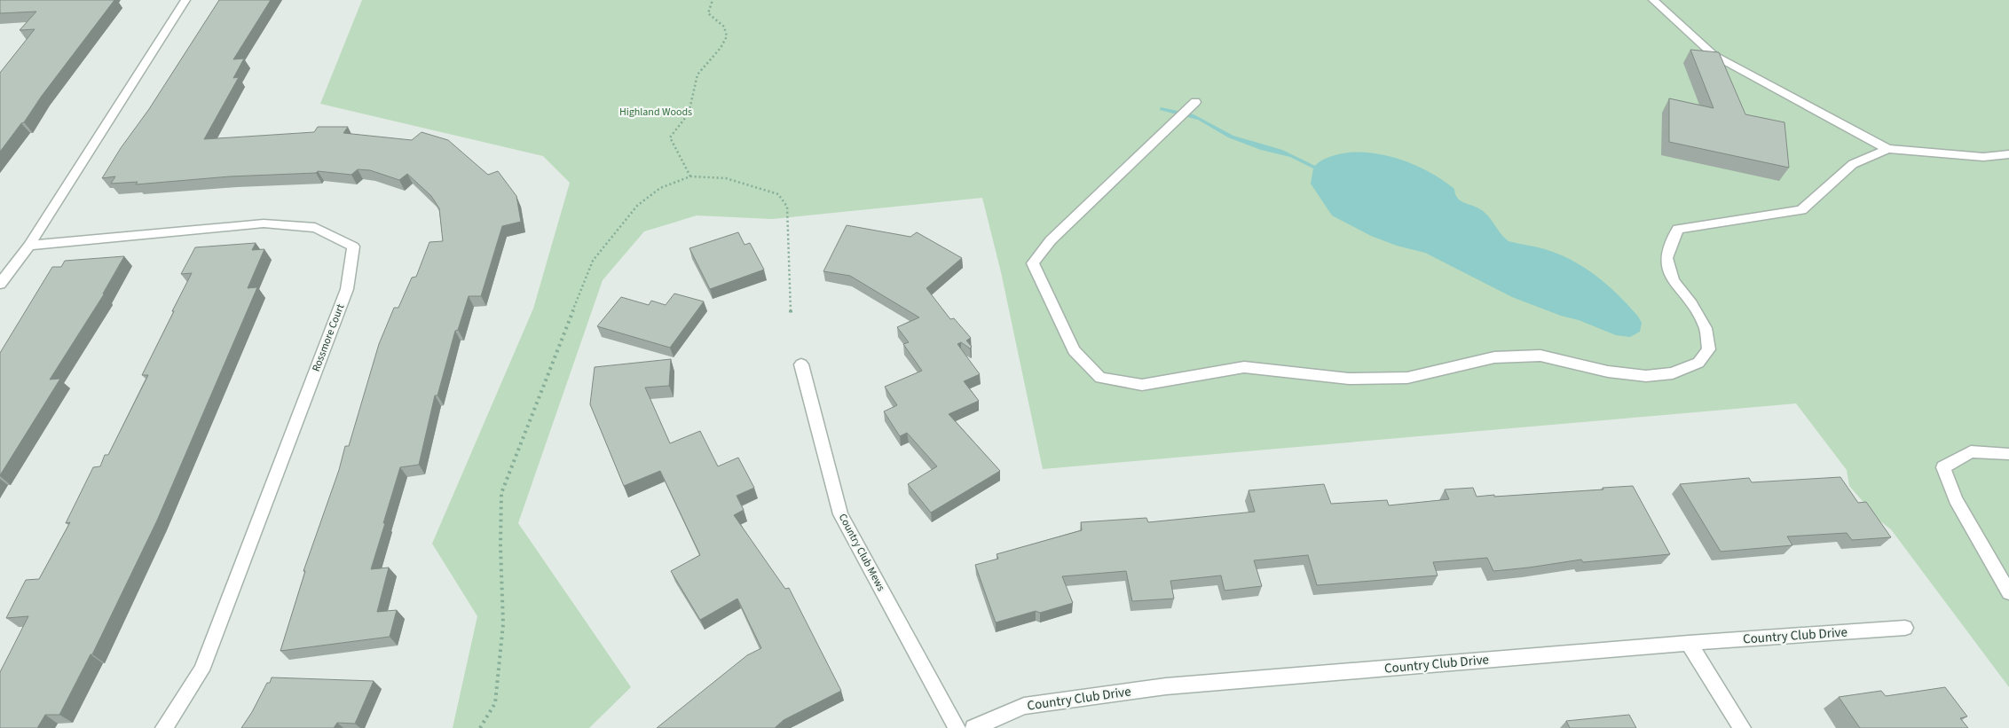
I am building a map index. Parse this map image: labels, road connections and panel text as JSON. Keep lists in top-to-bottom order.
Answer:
{
  "streets": {
    "street": ["Rossmore Court", "Country Club Mews", "Country Club Drive"]
  },
  "parks": ["Highland Woods"]
}
